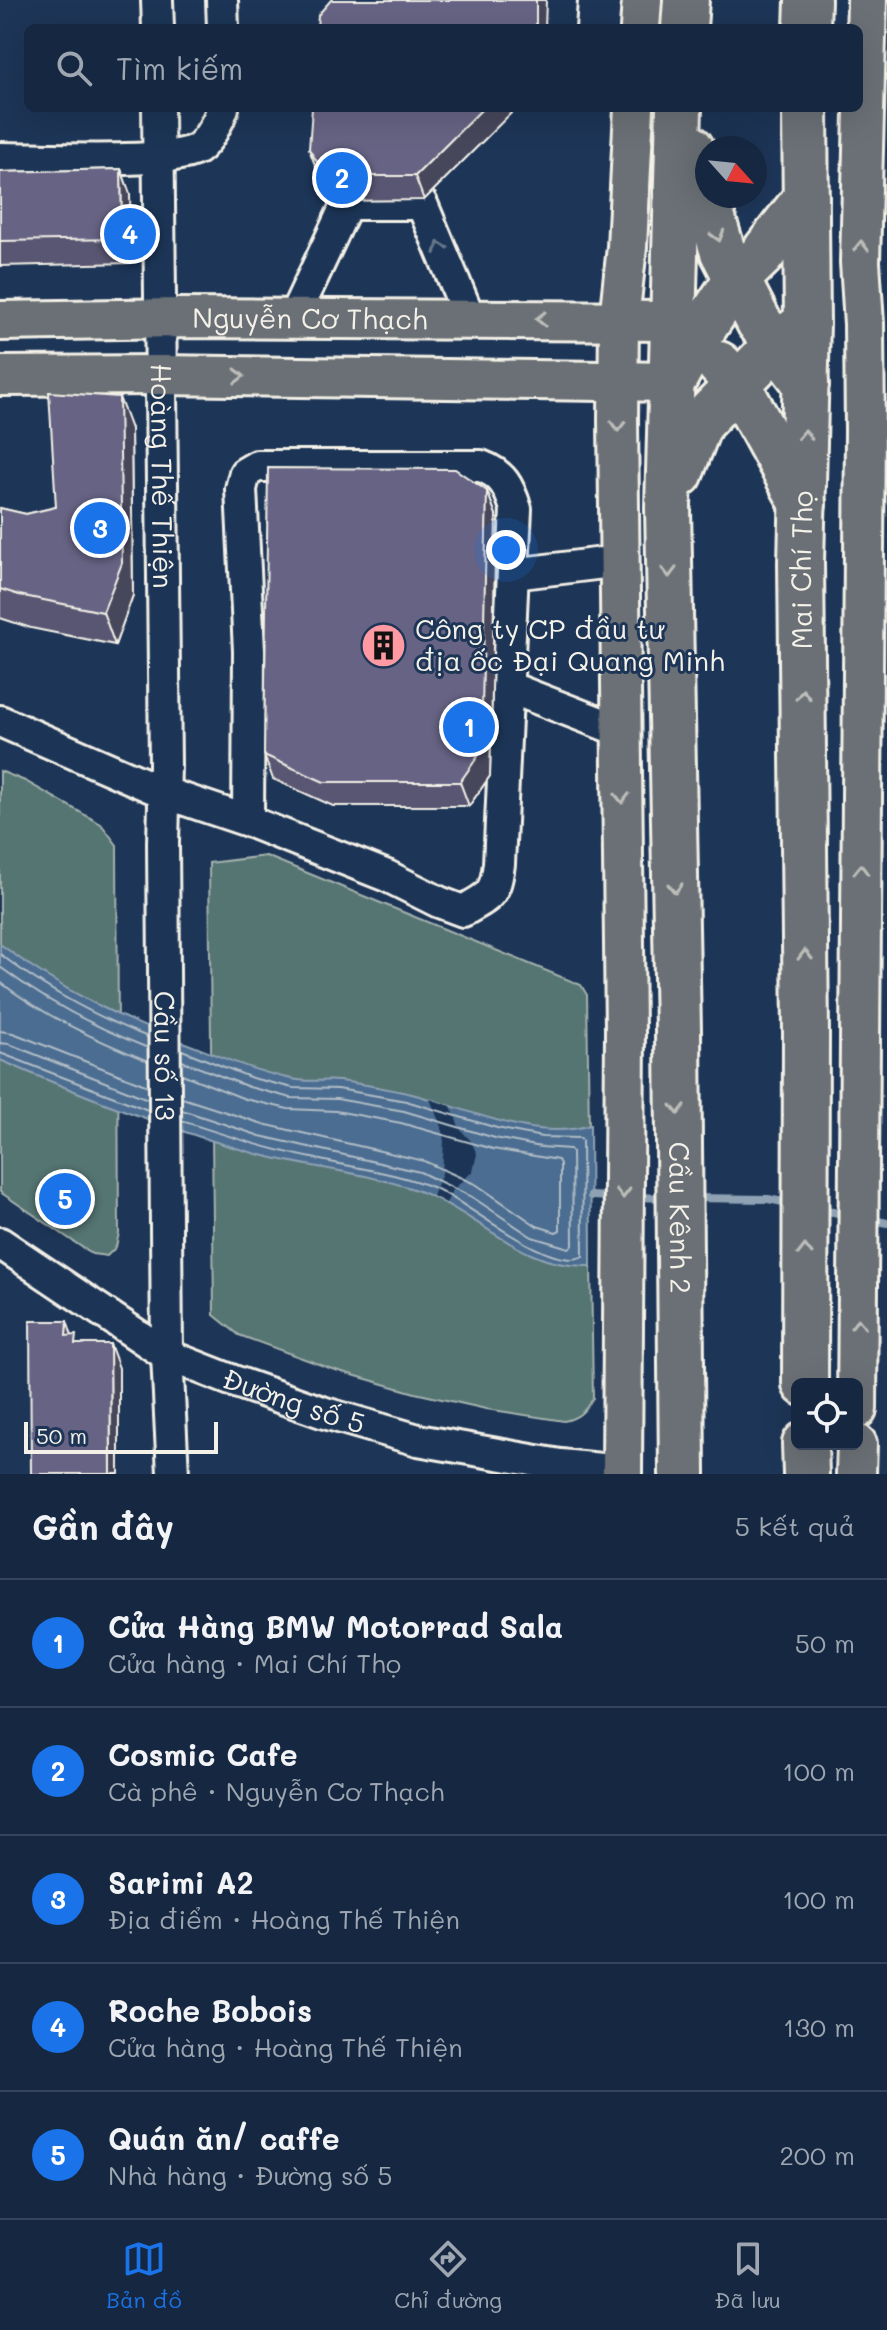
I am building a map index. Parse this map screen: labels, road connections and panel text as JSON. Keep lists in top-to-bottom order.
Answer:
{
  "streets": {
    "highway": ["Mai Chí Thọ", "Cầu Kênh 2"],
    "main road": ["Nguyễn Cơ Thạch"],
    "street": ["Hoàng Thế Thiện", "Cầu số 13", "Đường số 5"]
  },
  "crossings": [
    ["Nguyễn Cơ Thạch", "Hoàng Thế Thiện"],
    ["Hoàng Thế Thiện", "Cầu số 13"],
    ["Cầu số 13", "Đường số 5"],
    ["Cầu Kênh 2", "Đường số 5"]
  ],
  "one_way": ["Mai Chí Thọ", "Cầu Kênh 2"],
  "places": {
    "building": ["Công ty CP đầu tư địa ốc Đại Quang Minh"]
  },
  "scale_bar": "50 m",
  "north": "bottom right",
  "page": {
    "search": "Tìm kiếm",
    "pins": [
      "2",
      "4",
      "3",
      "1",
      "5"
    ],
    "scale": "50 m",
    "heading": ["Gần đây", "5 kết quả"],
    "list": [
      {
        "mark": "1",
        "name": "Cửa Hàng BMW Motorrad Sala",
        "note": "Cửa hàng · Mai Chí Thọ",
        "value": "50 m"
      },
      {
        "mark": "2",
        "name": "Cosmic Cafe",
        "note": "Cà phê · Nguyễn Cơ Thạch",
        "value": "100 m"
      },
      {
        "mark": "3",
        "name": "Sarimi A2",
        "note": "Địa điểm · Hoàng Thế Thiện",
        "value": "100 m"
      },
      {
        "mark": "4",
        "name": "Roche Bobois",
        "note": "Cửa hàng · Hoàng Thế Thiện",
        "value": "130 m"
      },
      {
        "mark": "5",
        "name": "Quán ăn/ caffe",
        "note": "Nhà hàng · Đường số 5",
        "value": "200 m"
      }
    ],
    "nav": ["Bản đồ", "Chỉ đường", "Đã lưu"]
  }
}
